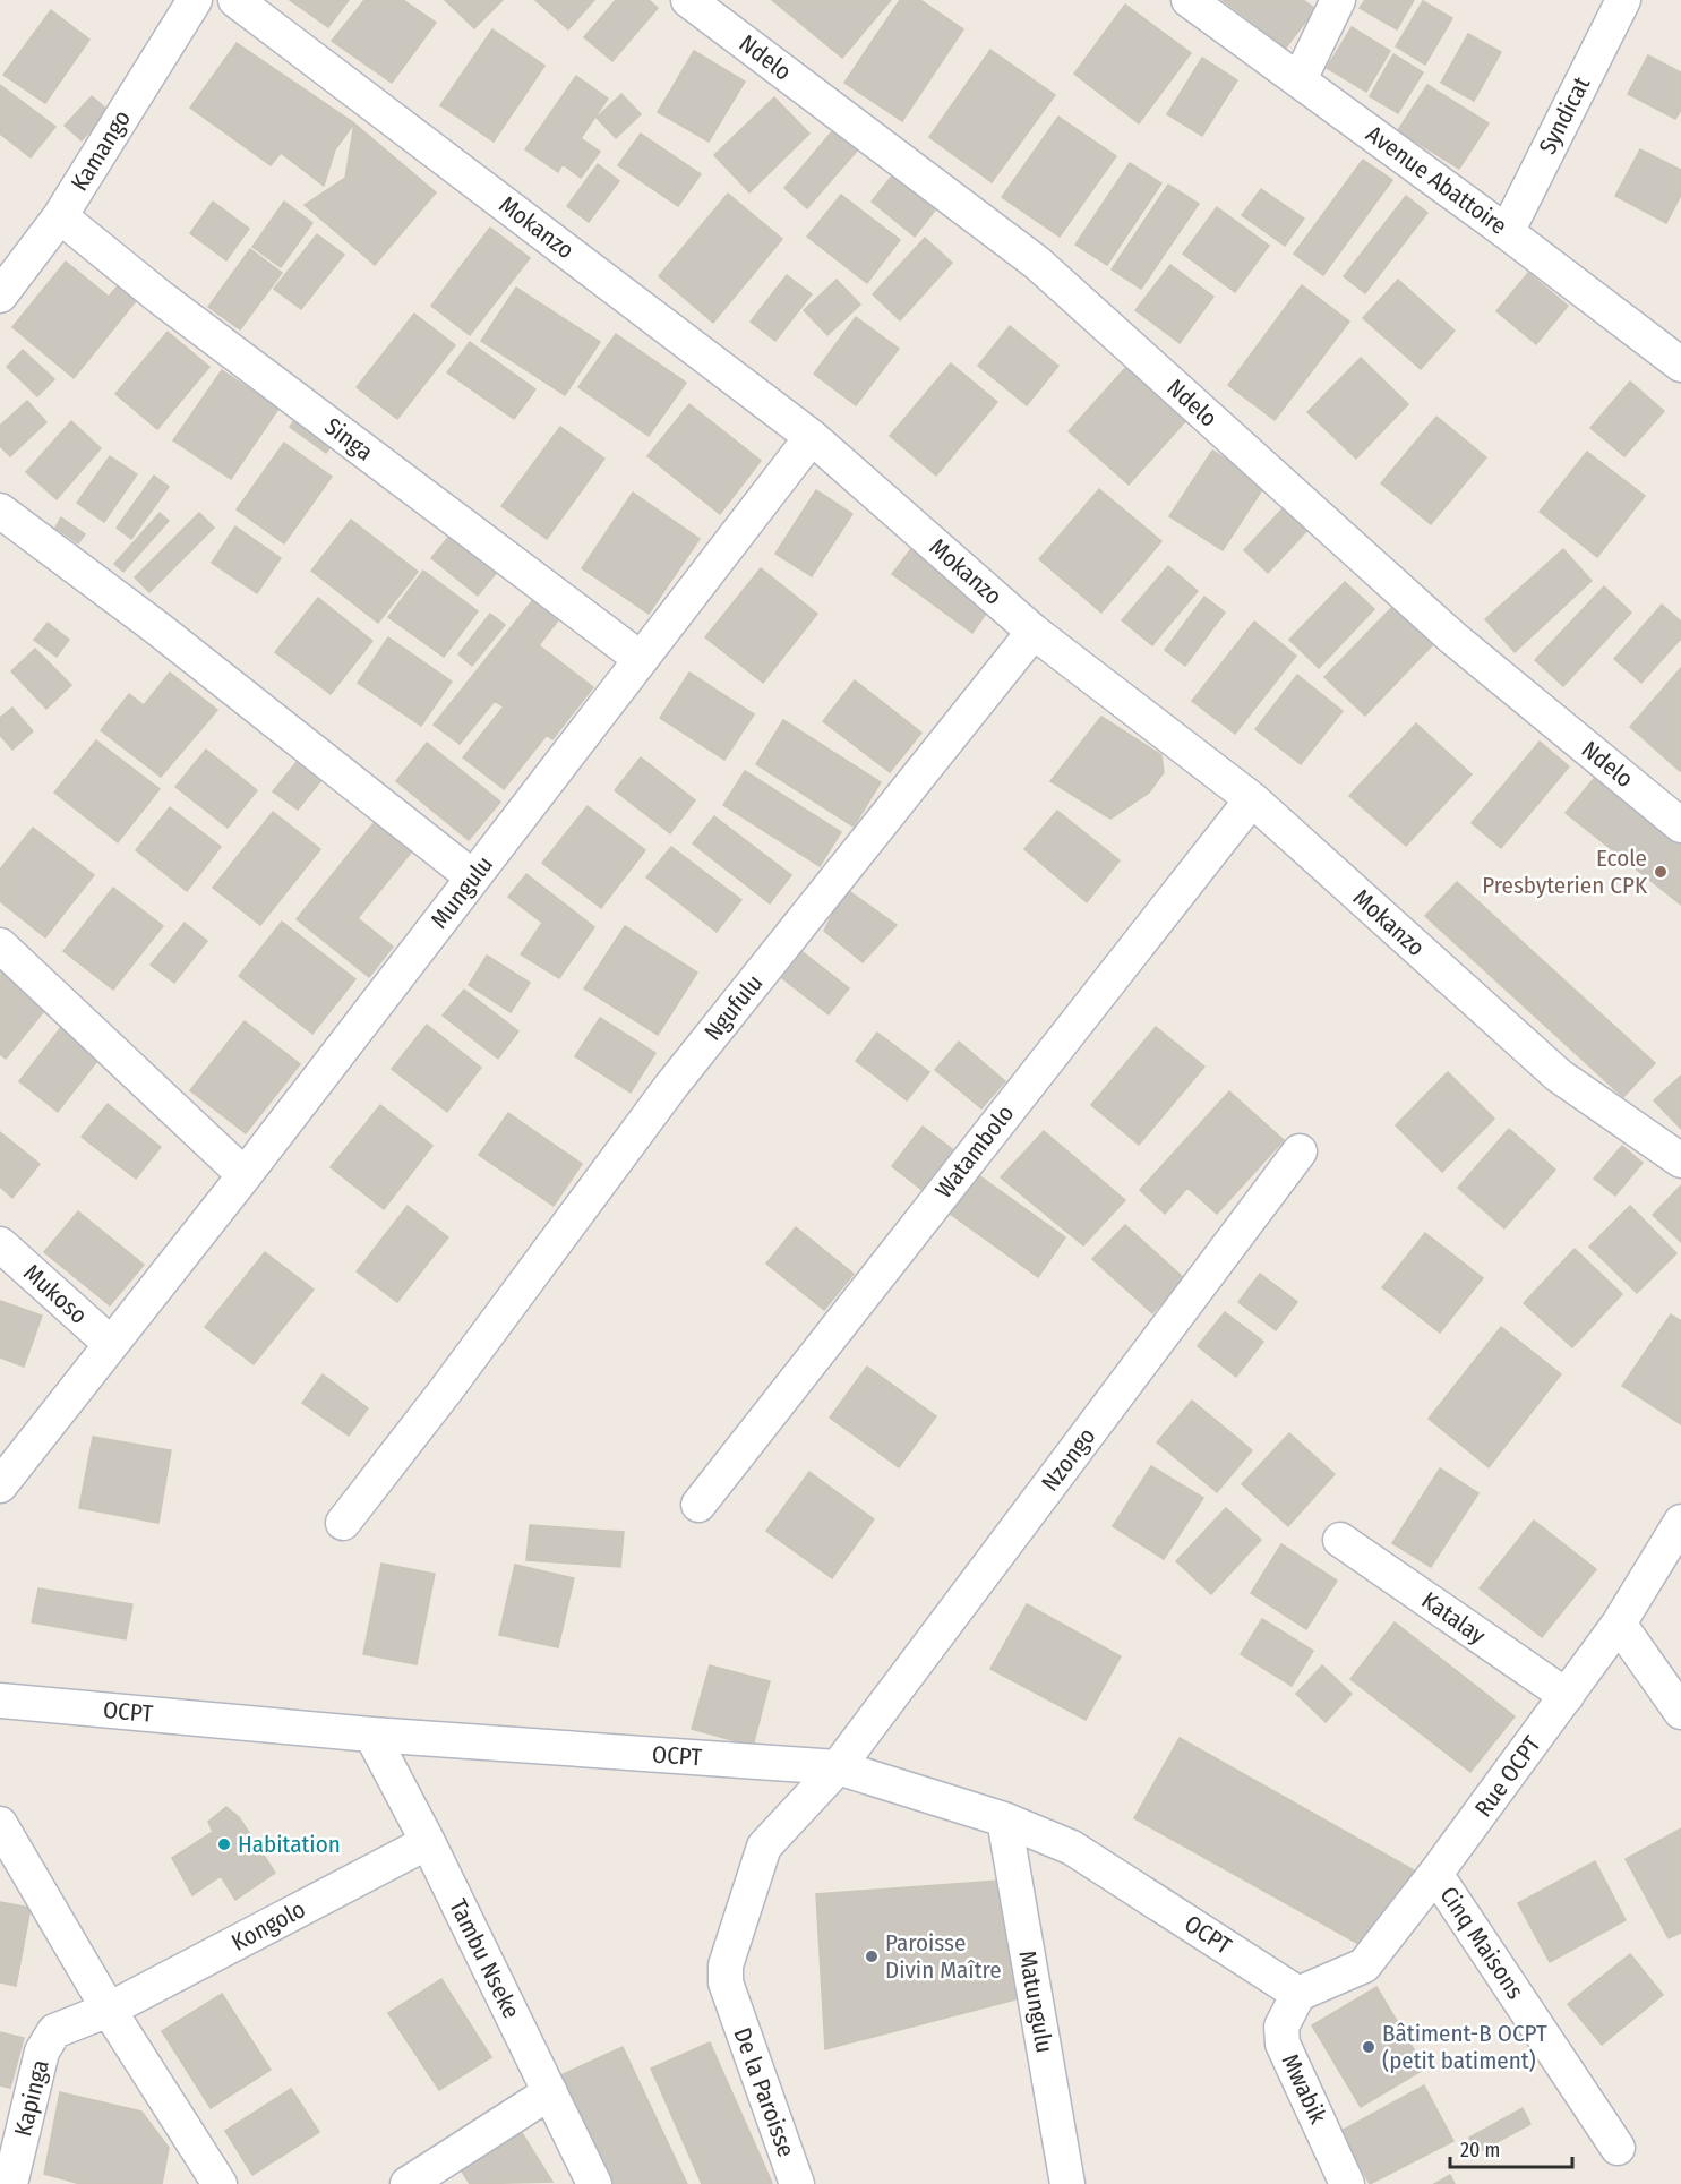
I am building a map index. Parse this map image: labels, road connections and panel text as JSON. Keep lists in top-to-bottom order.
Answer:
{
  "streets": {
    "street": [
      "Ndelo",
      "Syndicat",
      "Kamango",
      "Avenue Abattoire",
      "Mokanzo",
      "Singa",
      "Mungulu",
      "Ngufulu",
      "Watambolo",
      "Mukoso",
      "Nzongo",
      "Katalay",
      "OCPT",
      "Rue OCPT",
      "Kongolo",
      "Cinq Maisons",
      "Tambu Nseke",
      "Matungulu",
      "Mwabik",
      "De la Paroisse",
      "Kapinga"
    ]
  },
  "crossings": [
    ["Syndicat", "Avenue Abattoire"],
    ["Kamango", "Singa"],
    ["Mokanzo", "Mungulu"],
    ["Mokanzo", "Ngufulu"],
    ["Mokanzo", "Watambolo"],
    ["Singa", "Mungulu"],
    ["Mungulu", "Mukoso"],
    ["Nzongo", "OCPT"],
    ["Nzongo", "De la Paroisse"],
    ["Katalay", "Rue OCPT"],
    ["OCPT", "Rue OCPT"],
    ["OCPT", "Tambu Nseke"],
    ["OCPT", "Matungulu"],
    ["OCPT", "Mwabik"],
    ["Rue OCPT", "Cinq Maisons"],
    ["Rue OCPT", "Mwabik"],
    ["Kongolo", "Tambu Nseke"],
    ["Kongolo", "Kapinga"]
  ],
  "places": [
    "Ecole Presbyterien CPK",
    "Habitation",
    "Paroisse Divin Maître",
    "Bâtiment-B OCPT (petit batiment)"
  ],
  "scale_bar": "20 m"
}
